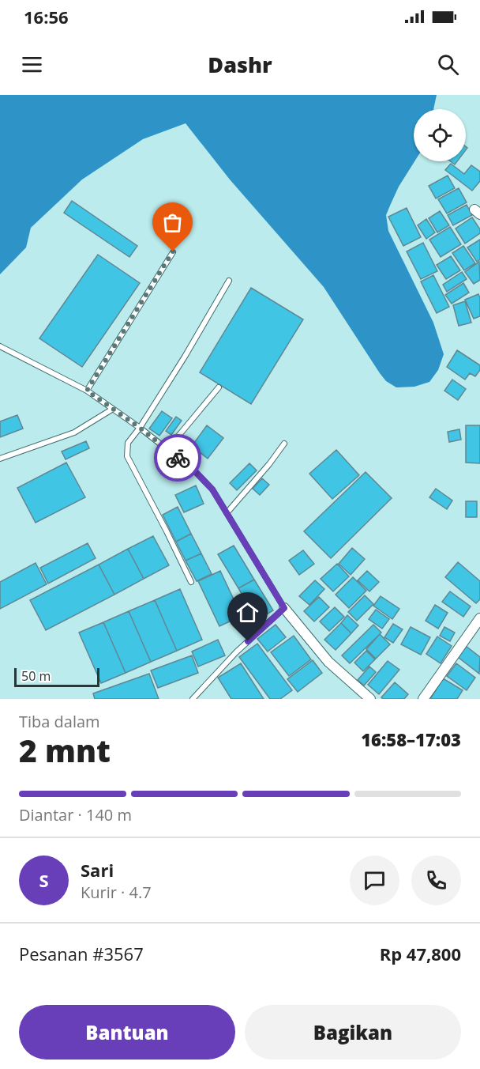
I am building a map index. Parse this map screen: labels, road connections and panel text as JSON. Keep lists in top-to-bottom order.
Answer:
{
  "scale_bar": "50 m",
  "page": {
    "status": "16:56",
    "header": "Dashr",
    "scale": "50 m",
    "heading": ["2 mnt", "Tiba dalam", "16:58–17:03"],
    "panel": [
      "Sari",
      "Kurir · 4.7",
      "Pesanan #3567",
      "Rp 47,800"
    ],
    "bar": "Diantar · 140 m",
    "round": "S",
    "buttons": ["Bantuan", "Bagikan"]
  }
}
